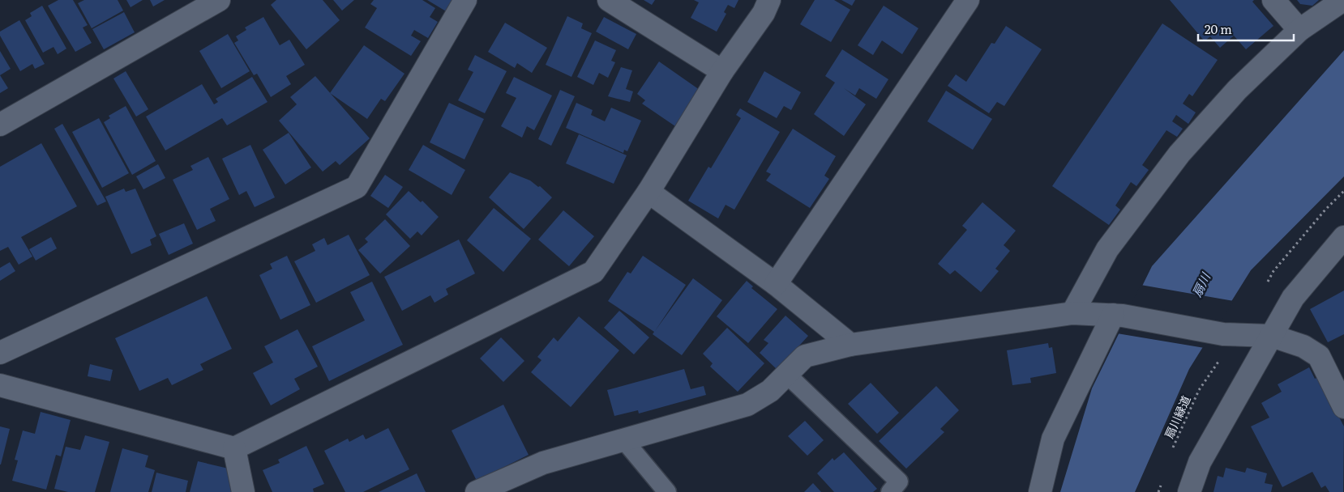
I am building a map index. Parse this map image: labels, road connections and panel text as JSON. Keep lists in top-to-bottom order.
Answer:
{
  "streets": {
    "path": ["扇川緑道"]
  },
  "water": ["扇川"],
  "scale_bar": "20 m"
}
